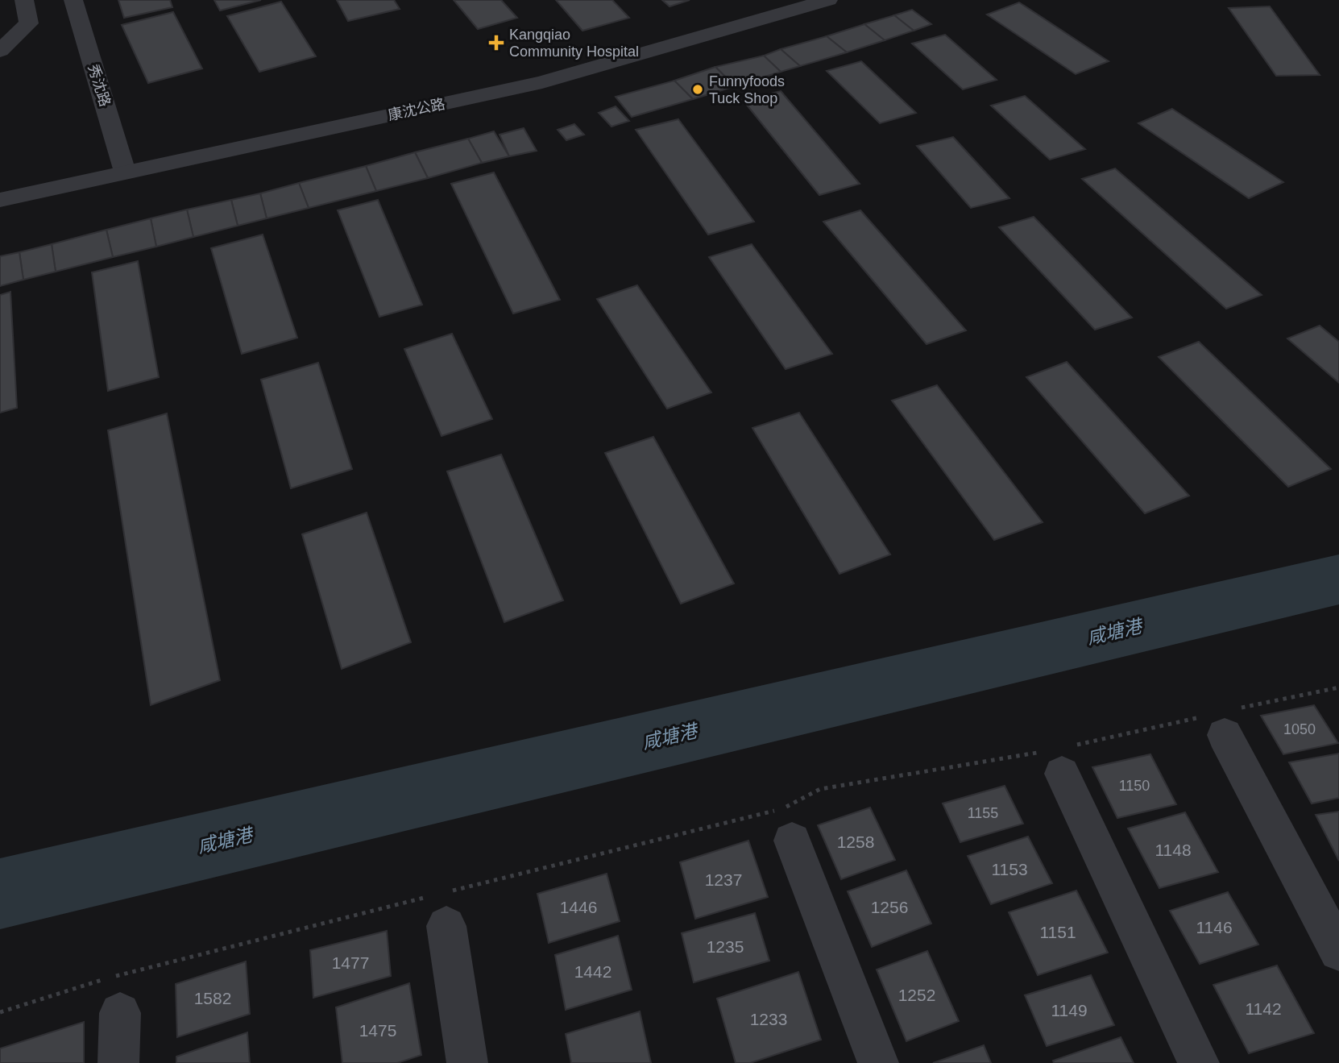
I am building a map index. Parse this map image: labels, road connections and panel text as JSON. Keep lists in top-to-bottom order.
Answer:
{
  "streets": {
    "street": ["秀沈路", "康沈公路"]
  },
  "crossings": [
    ["秀沈路", "康沈公路"]
  ],
  "water": ["咸塘港"],
  "places": {
    "health": ["Kangqiao Community Hospital"],
    "other": ["Funnyfoods Tuck Shop"]
  },
  "house_numbers": [
    "1050",
    "1150",
    "1155",
    "1258",
    "1148",
    "1153",
    "1237",
    "1446",
    "1256",
    "1146",
    "1151",
    "1235",
    "1477",
    "1442",
    "1252",
    "1582",
    "1142",
    "1149",
    "1233",
    "1475"
  ]
}
